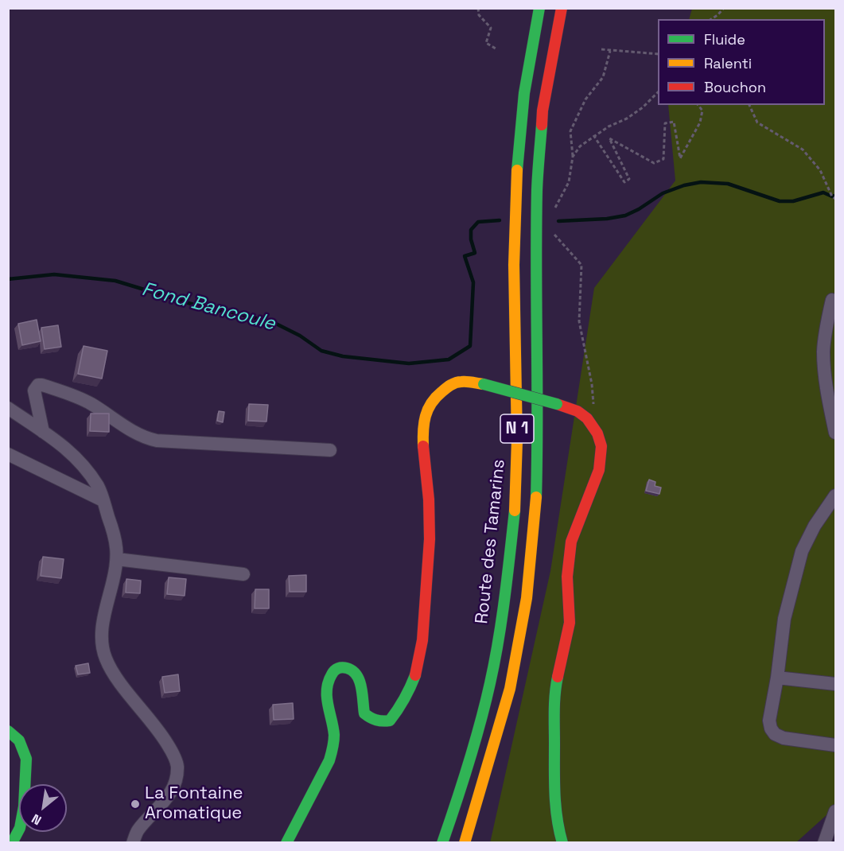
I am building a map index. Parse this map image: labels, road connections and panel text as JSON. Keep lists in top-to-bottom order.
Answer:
{
  "streets": {
    "main road": ["N 1", "Route des Tamarins"]
  },
  "water": ["Fond Bancoule"],
  "places": ["La Fontaine Aromatique"],
  "legend": ["Fluide", "Ralenti", "Bouchon"],
  "north": "bottom left"
}
